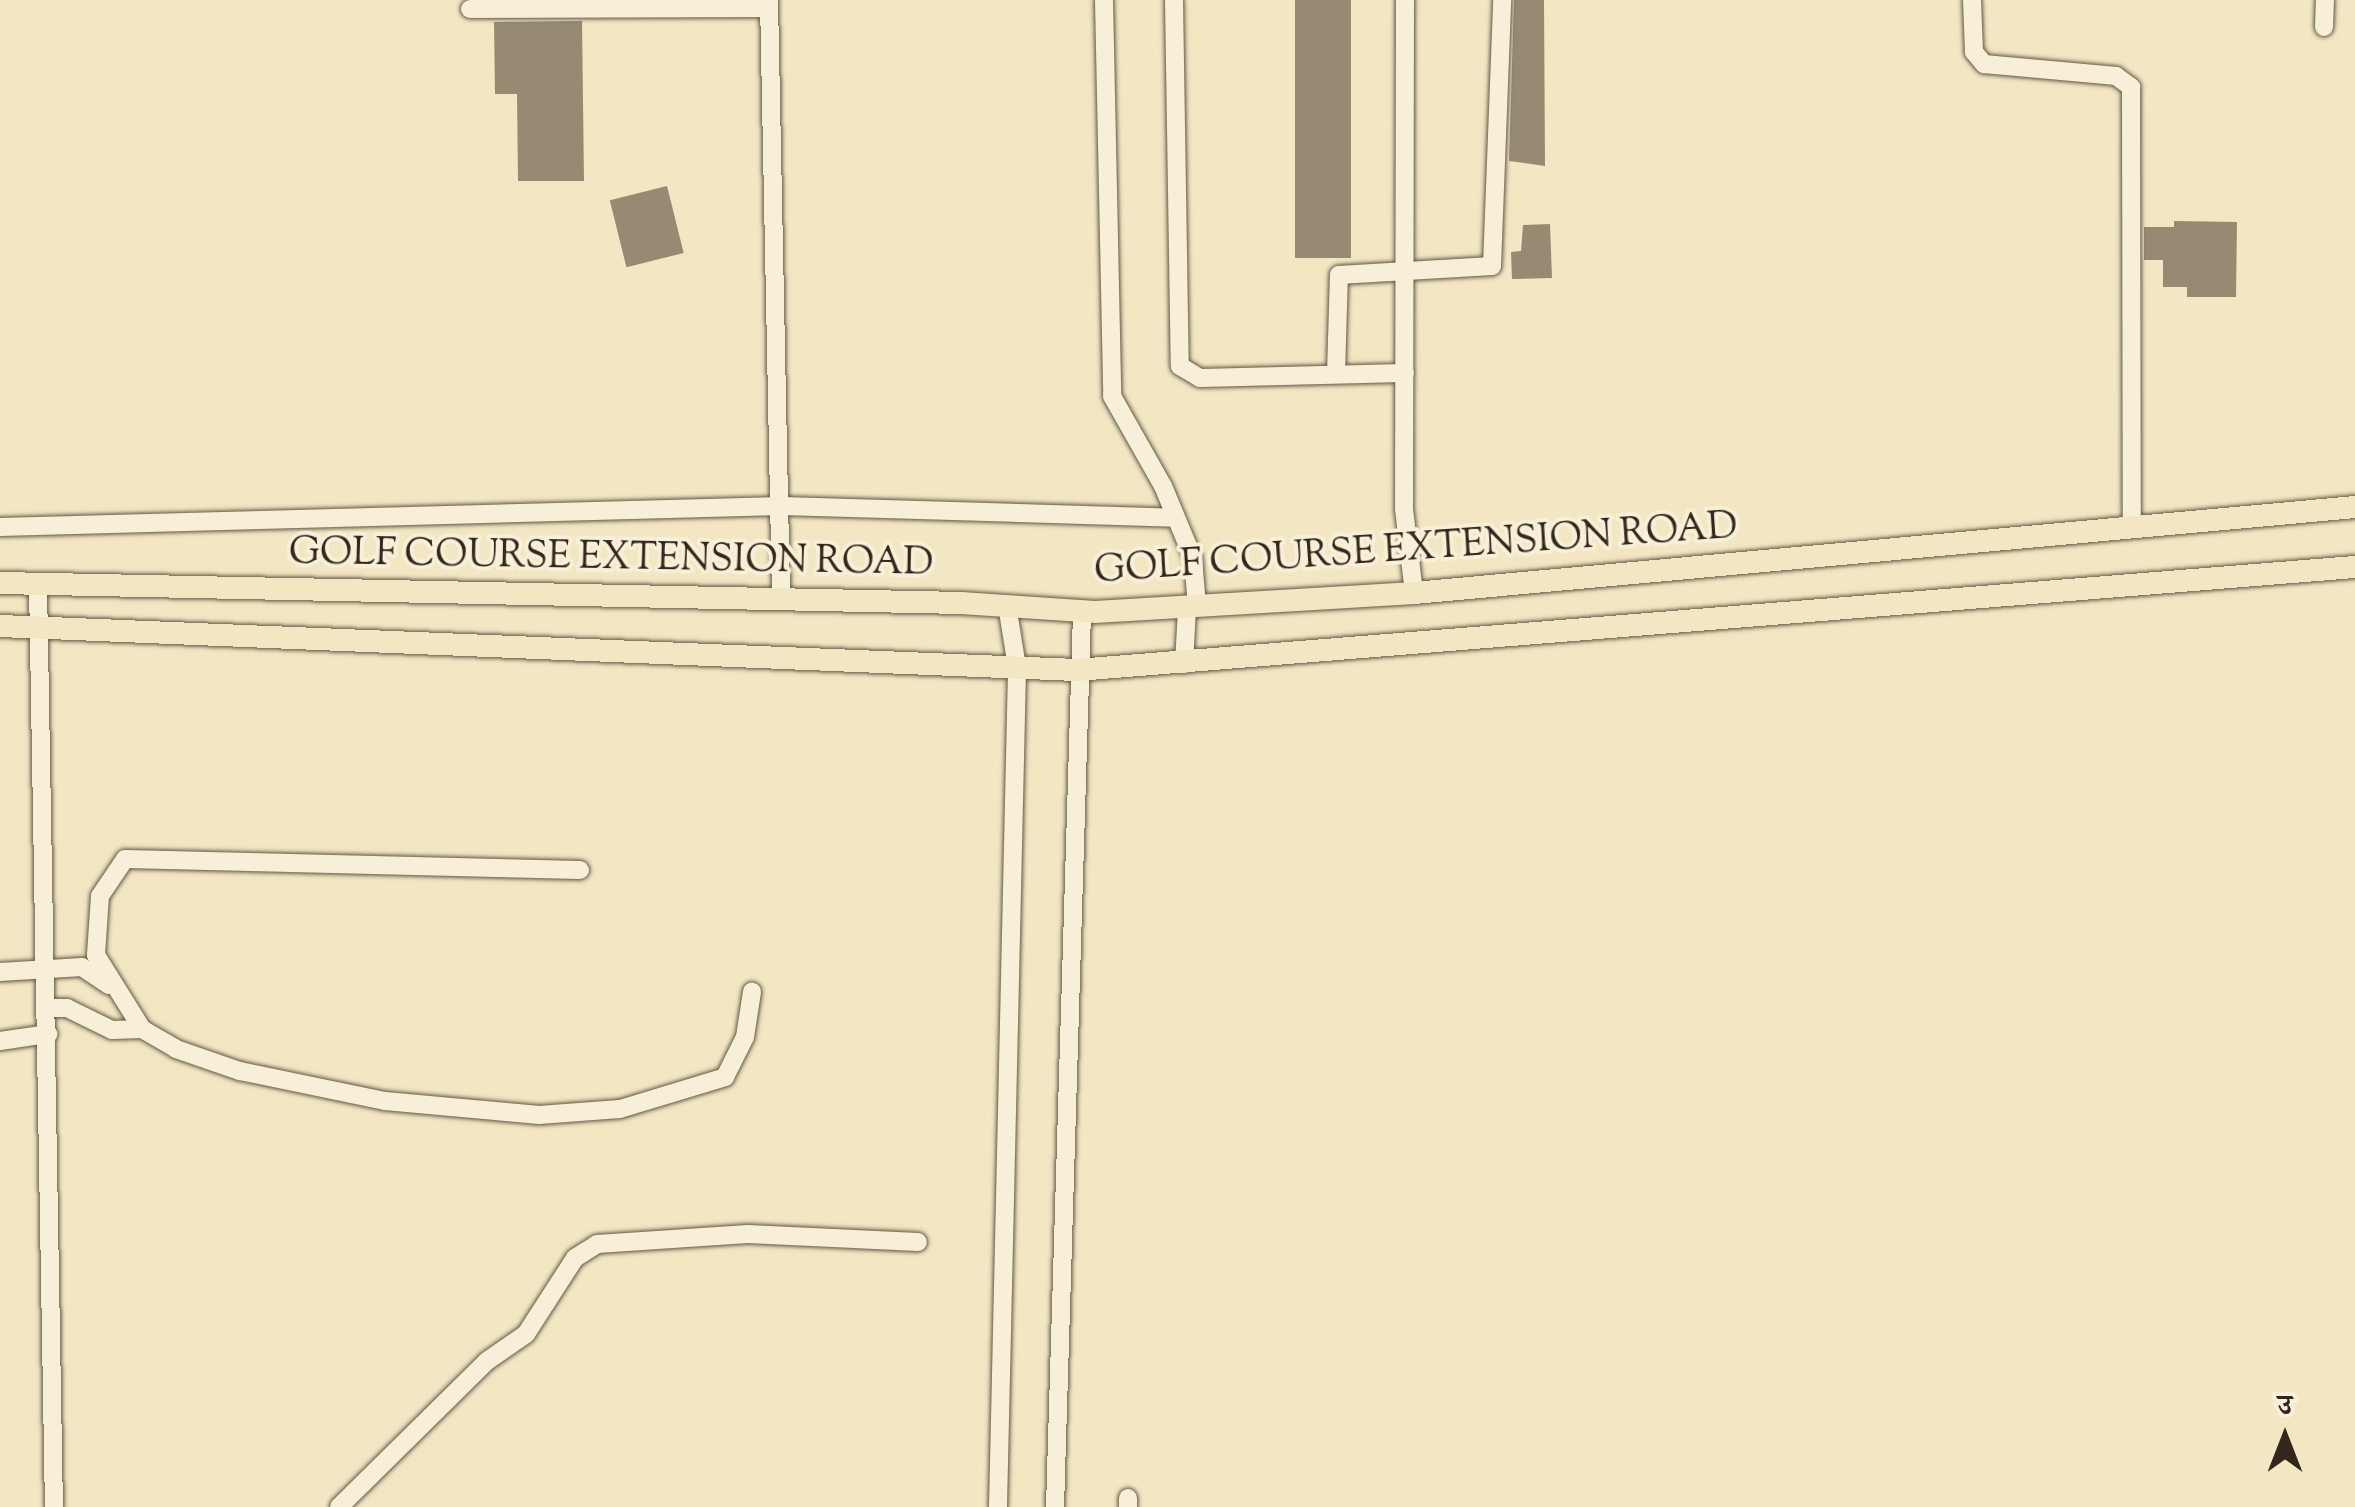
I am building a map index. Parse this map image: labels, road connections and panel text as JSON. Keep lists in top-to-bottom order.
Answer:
{
  "streets": {
    "main road": ["GOLF COURSE EXTENSION ROAD"]
  },
  "north": "top"
}
